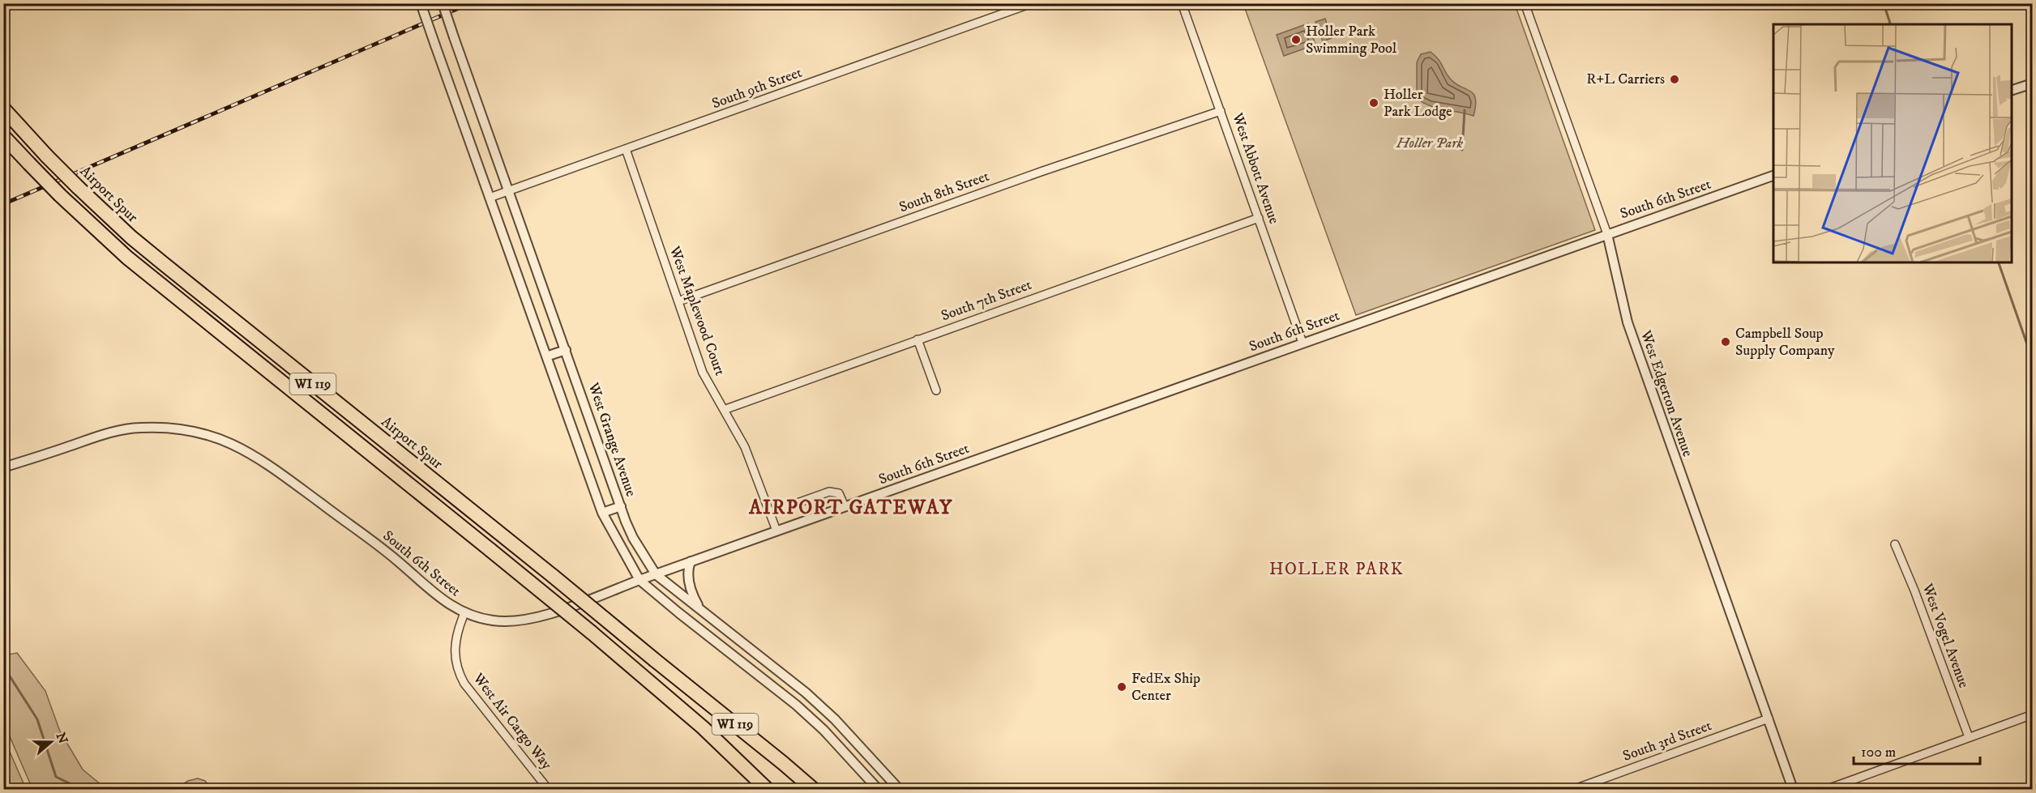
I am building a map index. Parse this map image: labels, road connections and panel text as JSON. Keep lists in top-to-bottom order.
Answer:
{
  "streets": {
    "highway": ["Airport Spur", "WI 119"],
    "street": [
      "South 9th Street",
      "West Abbott Avenue",
      "South 8th Street",
      "South 6th Street",
      "South 7th Street",
      "West Maplewood Court",
      "West Edgerton Avenue",
      "West Grange Avenue",
      "West Vogel Avenue",
      "West Air Cargo Way",
      "South 3rd Street"
    ]
  },
  "crossings": [
    ["South 9th Street", "West Maplewood Court"],
    ["South 9th Street", "West Grange Avenue"],
    ["West Abbott Avenue", "South 8th Street"],
    ["West Abbott Avenue", "South 6th Street"],
    ["West Abbott Avenue", "South 7th Street"],
    ["South 8th Street", "West Maplewood Court"],
    ["South 6th Street", "West Maplewood Court"],
    ["South 6th Street", "West Edgerton Avenue"],
    ["South 6th Street", "West Grange Avenue"],
    ["South 6th Street", "West Air Cargo Way"],
    ["South 7th Street", "West Maplewood Court"],
    ["West Edgerton Avenue", "South 3rd Street"]
  ],
  "districts": ["AIRPORT GATEWAY", "HOLLER PARK"],
  "parks": ["Holler Park"],
  "places": [
    "Holler Park Swimming Pool",
    "R+L Carriers",
    "Holler Park Lodge",
    "Campbell Soup Supply Company",
    "FedEx Ship Center"
  ],
  "scale_bar": "100 m",
  "north": "right"
}
